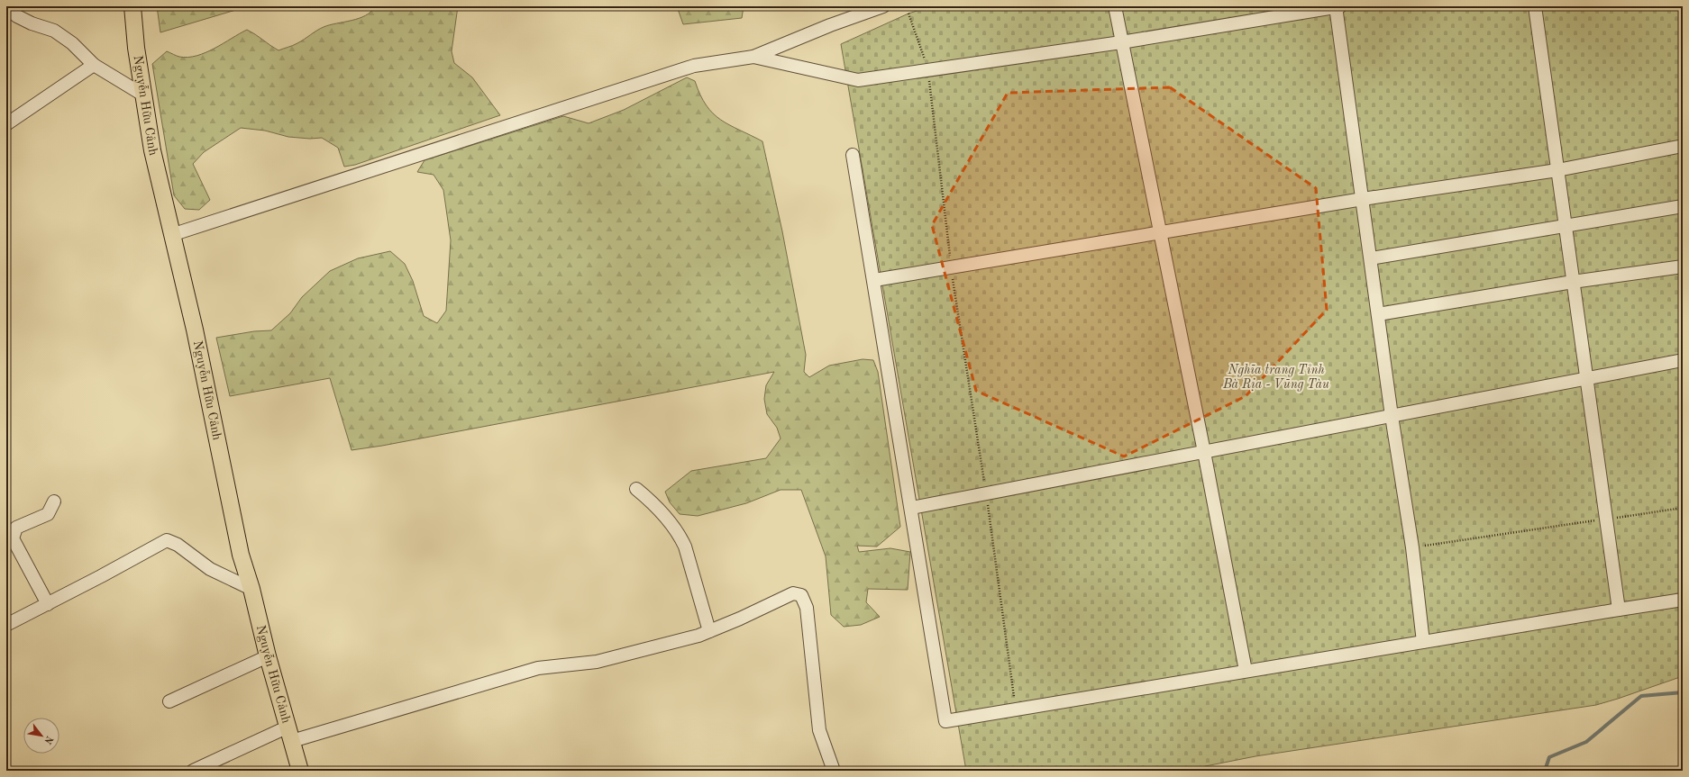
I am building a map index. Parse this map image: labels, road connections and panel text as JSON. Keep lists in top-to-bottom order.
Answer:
{
  "streets": {
    "main road": ["Nguyễn Hữu Cảnh"]
  },
  "parks": ["Nghĩa trang Tỉnh Bà Rịa - Vũng Tàu"],
  "north": "bottom right"
}
